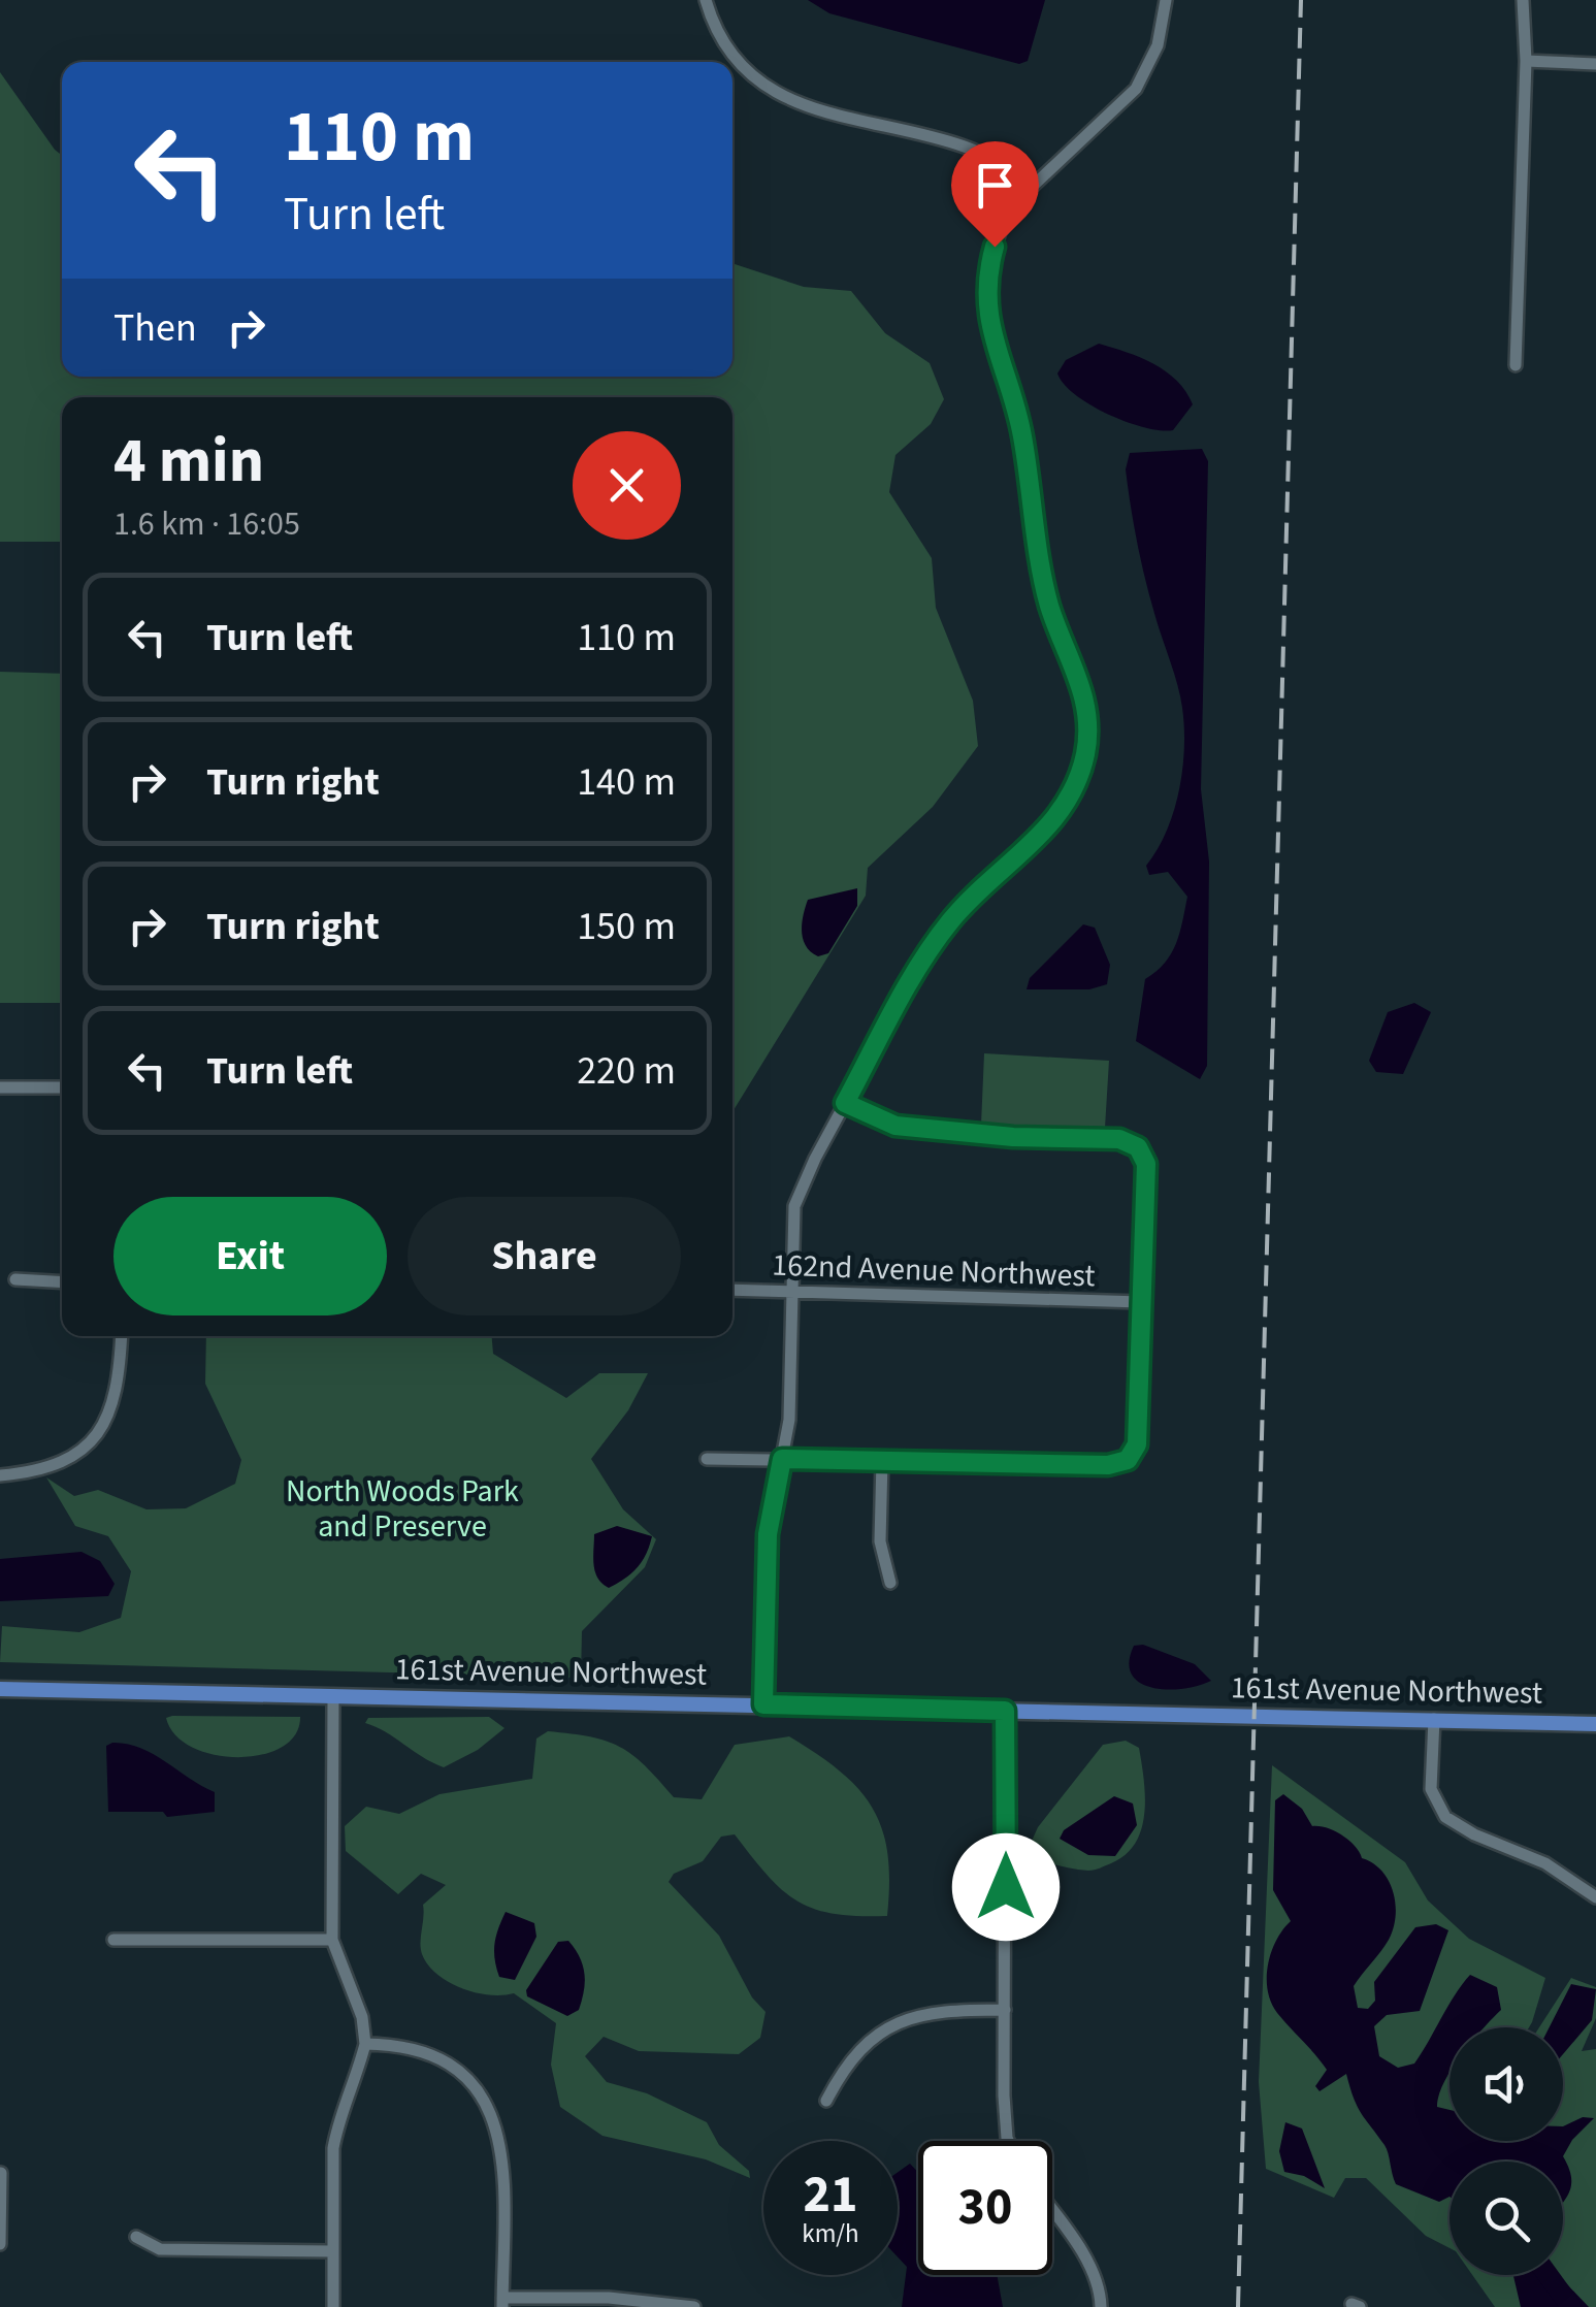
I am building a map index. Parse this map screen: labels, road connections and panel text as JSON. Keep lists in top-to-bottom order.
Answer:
{
  "streets": {
    "main road": ["161st Avenue Northwest"],
    "street": ["162nd Avenue Northwest"]
  },
  "parks": ["North Woods Park and Preserve"],
  "page": {
    "turn": ["110 m", "Turn left"],
    "then": "Then",
    "heading": ["4 min", "1.6 km · 16:05"],
    "list": [
      {
        "name": "Turn left",
        "value": "110 m"
      },
      {
        "name": "Turn right",
        "value": "140 m"
      },
      {
        "name": "Turn right",
        "value": "150 m"
      },
      {
        "name": "Turn left",
        "value": "220 m"
      }
    ],
    "buttons": ["Exit", "Share"],
    "speed": "21 km/h",
    "limit": "30"
  }
}
